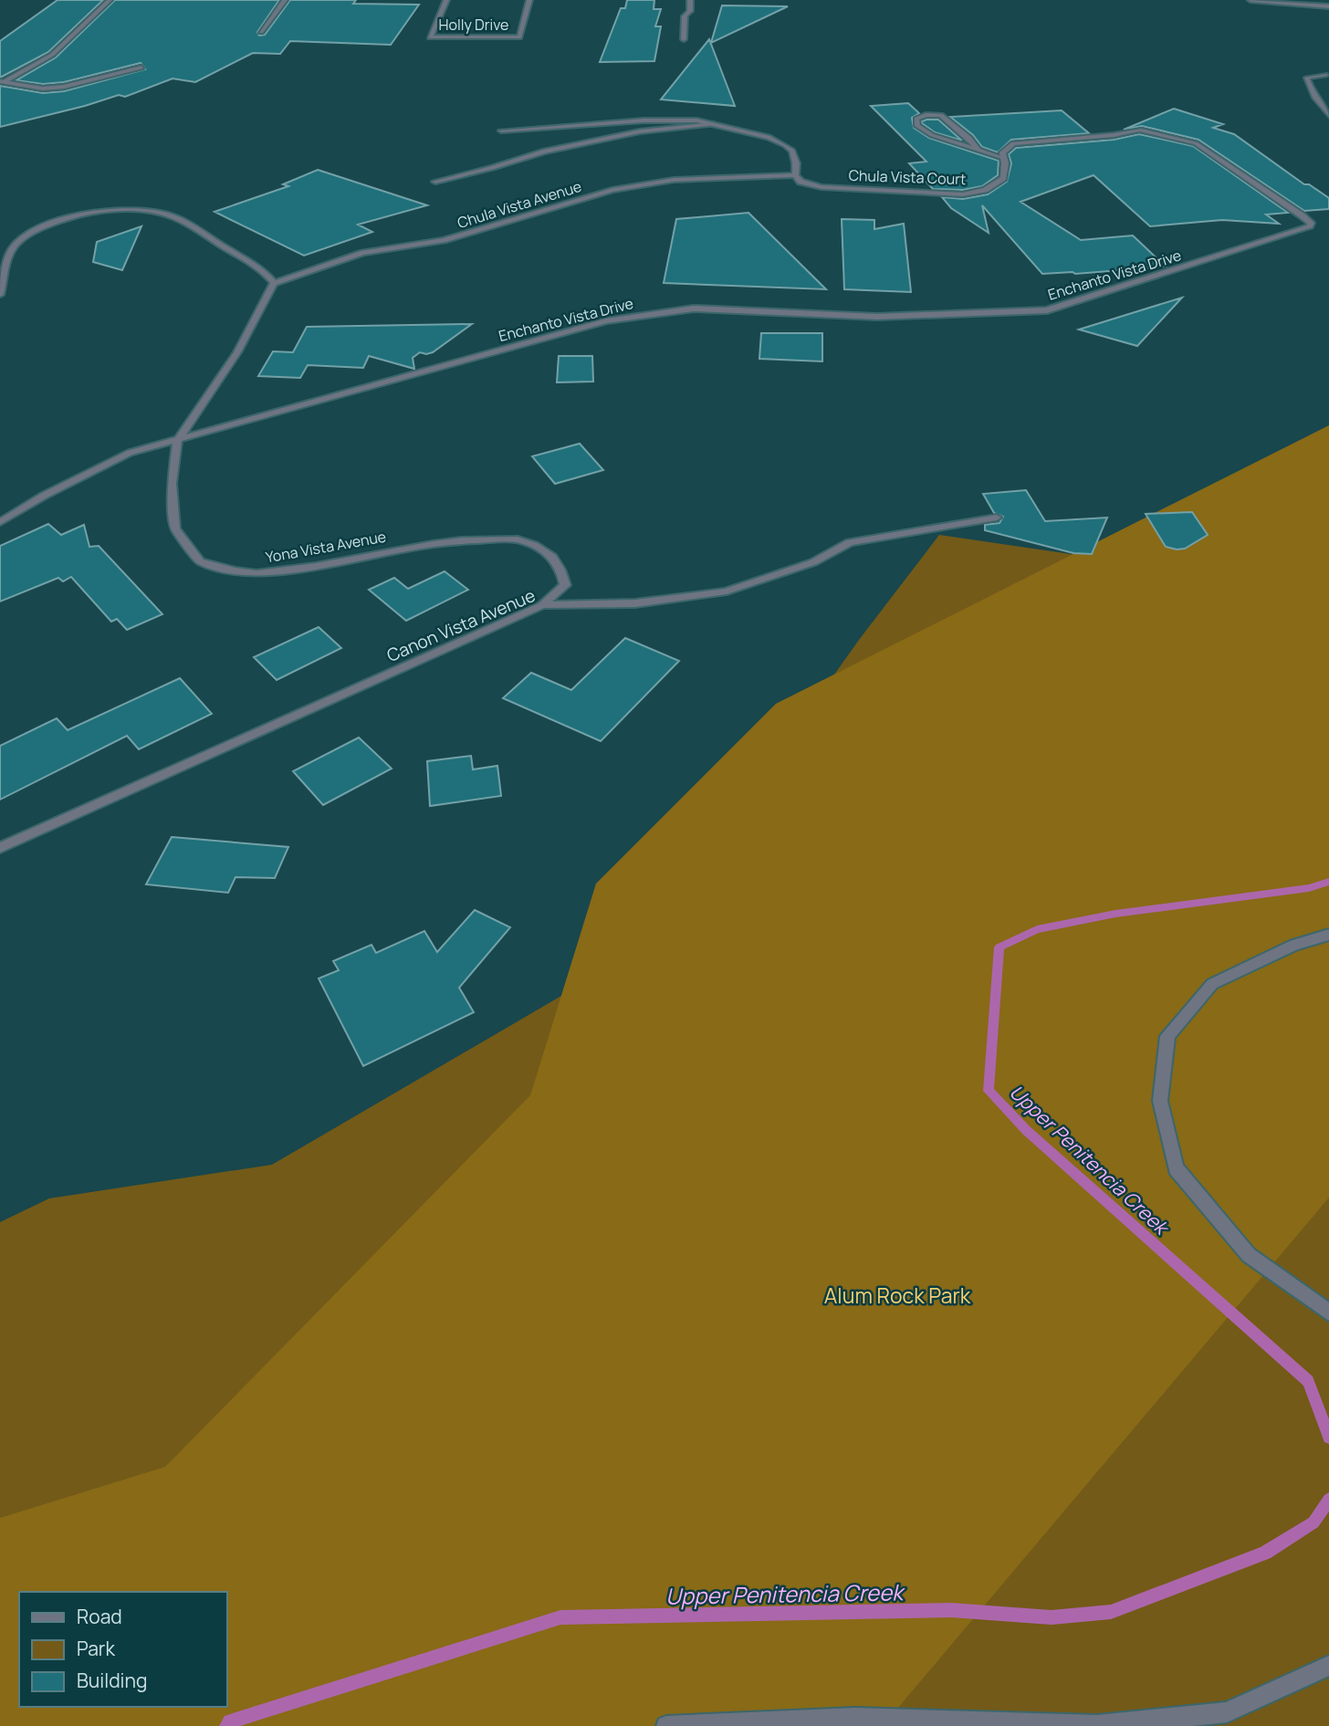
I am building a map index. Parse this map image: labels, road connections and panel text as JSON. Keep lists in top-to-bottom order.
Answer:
{
  "streets": {
    "street": [
      "Holly Drive",
      "Chula Vista Court",
      "Chula Vista Avenue",
      "Enchanto Vista Drive",
      "Yona Vista Avenue",
      "Canon Vista Avenue"
    ]
  },
  "crossings": [
    ["Chula Vista Court", "Chula Vista Avenue"],
    ["Chula Vista Court", "Enchanto Vista Drive"],
    ["Chula Vista Avenue", "Yona Vista Avenue"],
    ["Enchanto Vista Drive", "Yona Vista Avenue"],
    ["Yona Vista Avenue", "Canon Vista Avenue"]
  ],
  "water": ["Upper Penitencia Creek"],
  "parks": ["Alum Rock Park"],
  "legend": ["Road", "Park", "Building"]
}
